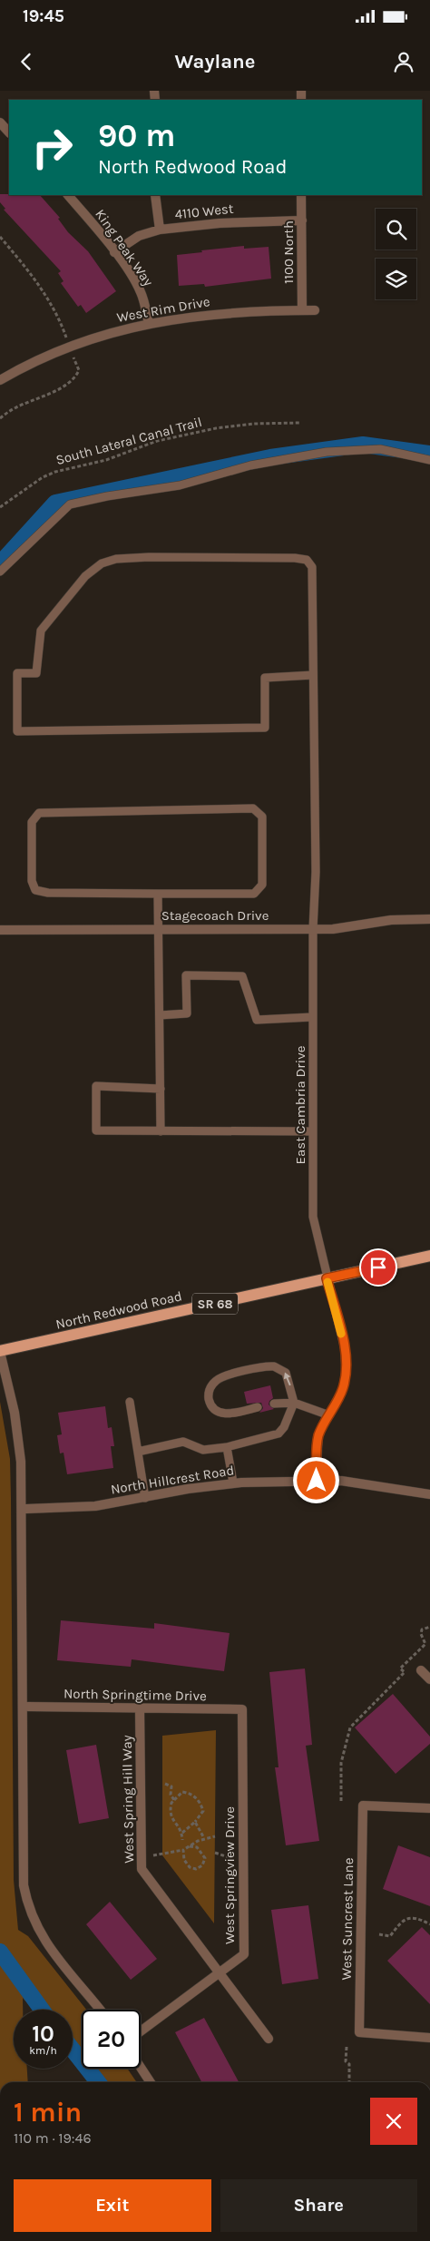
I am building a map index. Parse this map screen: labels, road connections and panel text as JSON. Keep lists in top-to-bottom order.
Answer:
{
  "streets": {
    "main road": ["SR 68", "North Redwood Road"],
    "street": [
      "4110 West",
      "King Peak Way",
      "1100 North",
      "West Rim Drive",
      "Stagecoach Drive",
      "North Hillcrest Road",
      "North Springtime Drive",
      "West Spring Hill Way",
      "West Springview Drive",
      "West Suncrest Lane"
    ],
    "lane": ["East Cambria Drive"],
    "path": ["South Lateral Canal Trail"]
  },
  "crossings": [
    ["4110 West", "King Peak Way"],
    ["4110 West", "1100 North"],
    ["King Peak Way", "West Rim Drive"],
    ["1100 North", "West Rim Drive"],
    ["Stagecoach Drive", "East Cambria Drive"],
    ["East Cambria Drive", "North Redwood Road"],
    ["East Cambria Drive", "North Hillcrest Road"],
    ["North Springtime Drive", "West Spring Hill Way"],
    ["North Springtime Drive", "West Springview Drive"],
    ["West Spring Hill Way", "West Springview Drive"]
  ],
  "page": {
    "status": "19:45",
    "header": "Waylane",
    "turn": ["90 m", "North Redwood Road"],
    "speed": "10 km/h",
    "limit": "20",
    "heading": ["1 min", "110 m · 19:46"],
    "buttons": ["Exit", "Share"]
  }
}
